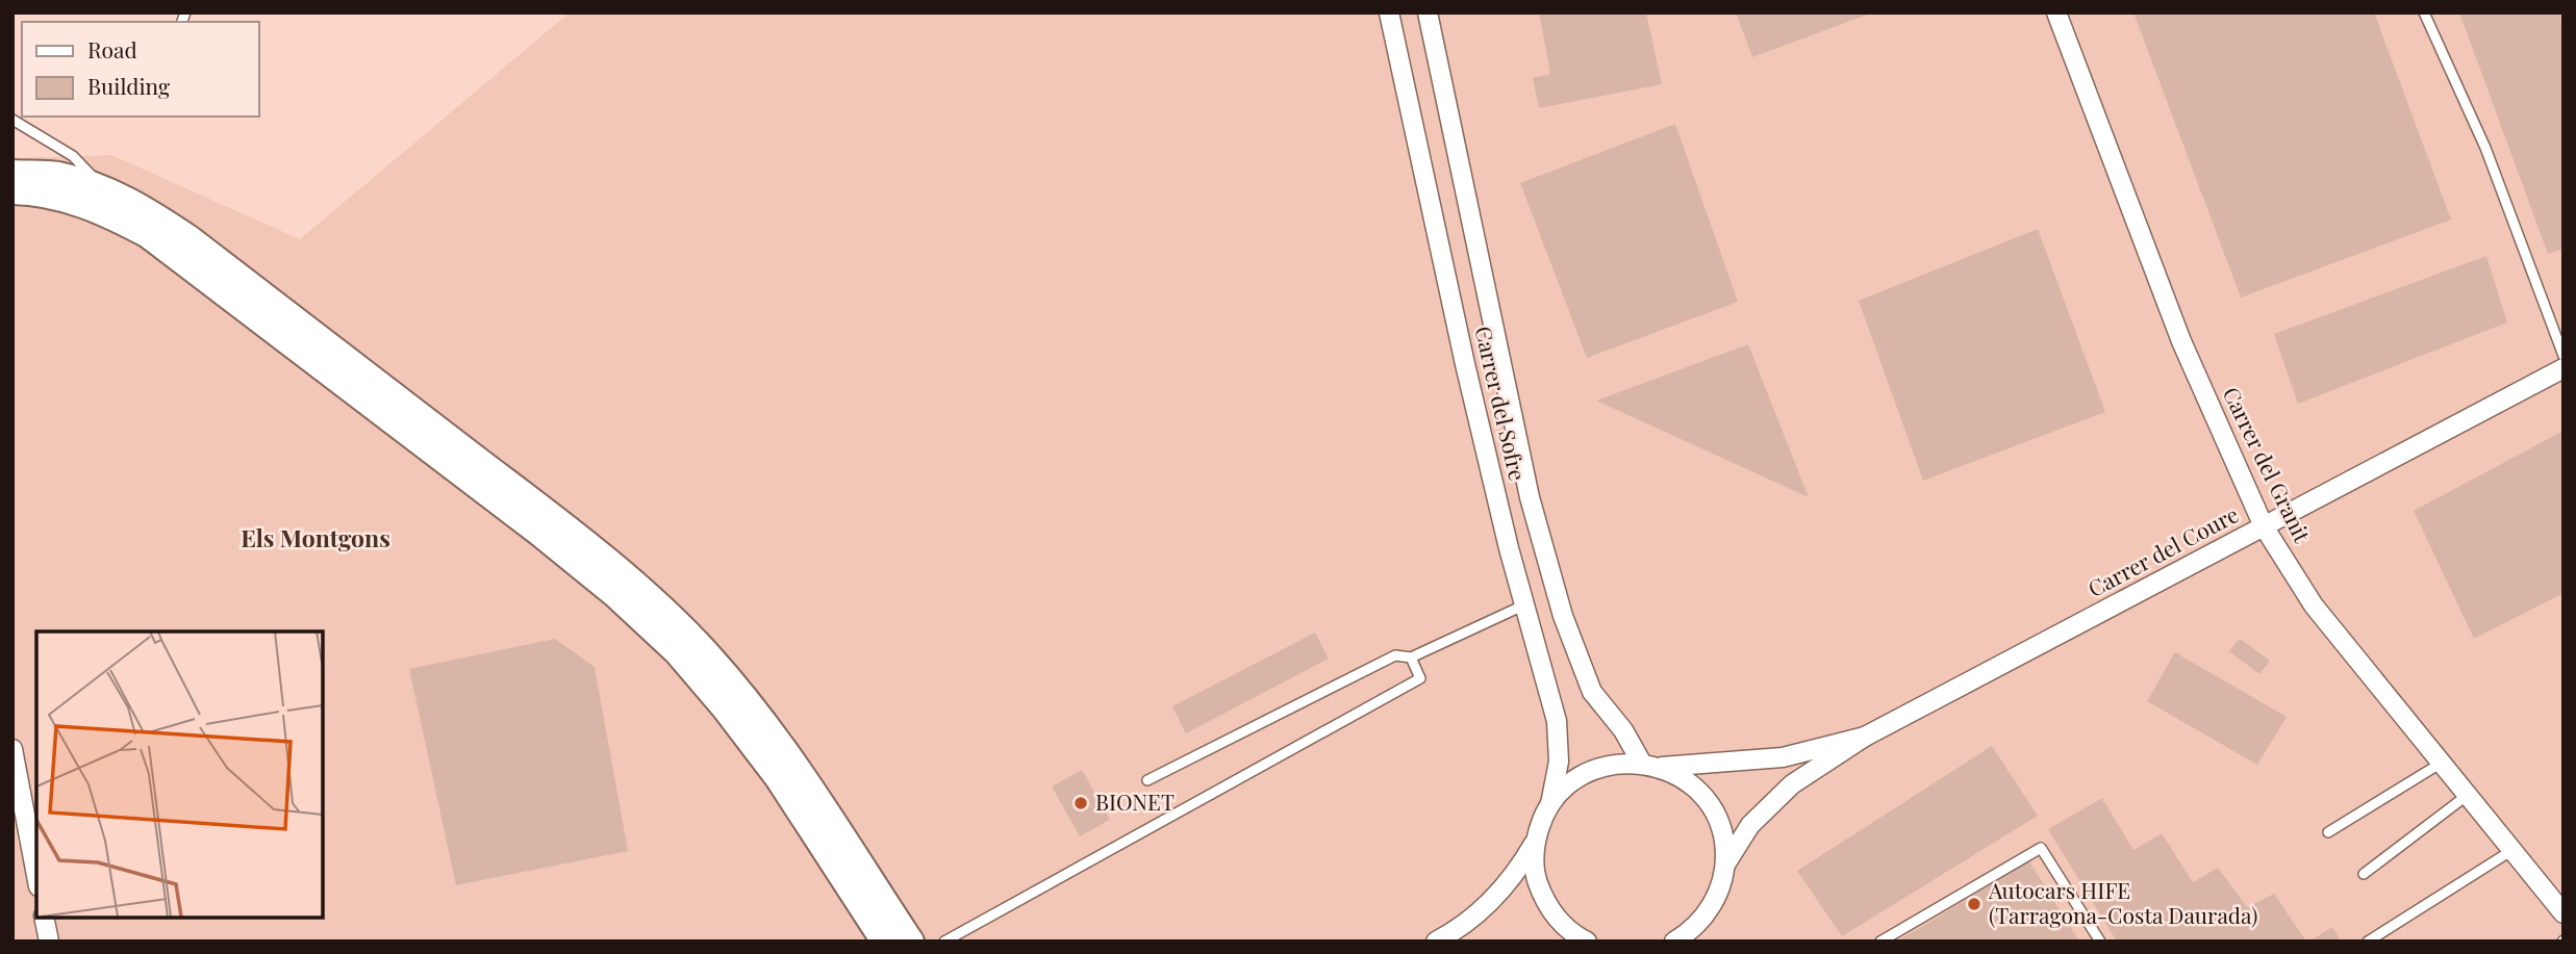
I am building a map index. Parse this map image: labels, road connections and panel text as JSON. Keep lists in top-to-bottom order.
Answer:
{
  "streets": {
    "street": ["Carrer del Sofre", "Carrer del Granit", "Carrer del Coure"]
  },
  "crossings": [
    ["Carrer del Sofre", "Carrer del Coure"],
    ["Carrer del Granit", "Carrer del Coure"]
  ],
  "districts": ["Els Montgons"],
  "places": ["BIONET", "Autocars HIFE (Tarragona-Costa Daurada)"],
  "legend": ["Road", "Building"]
}
